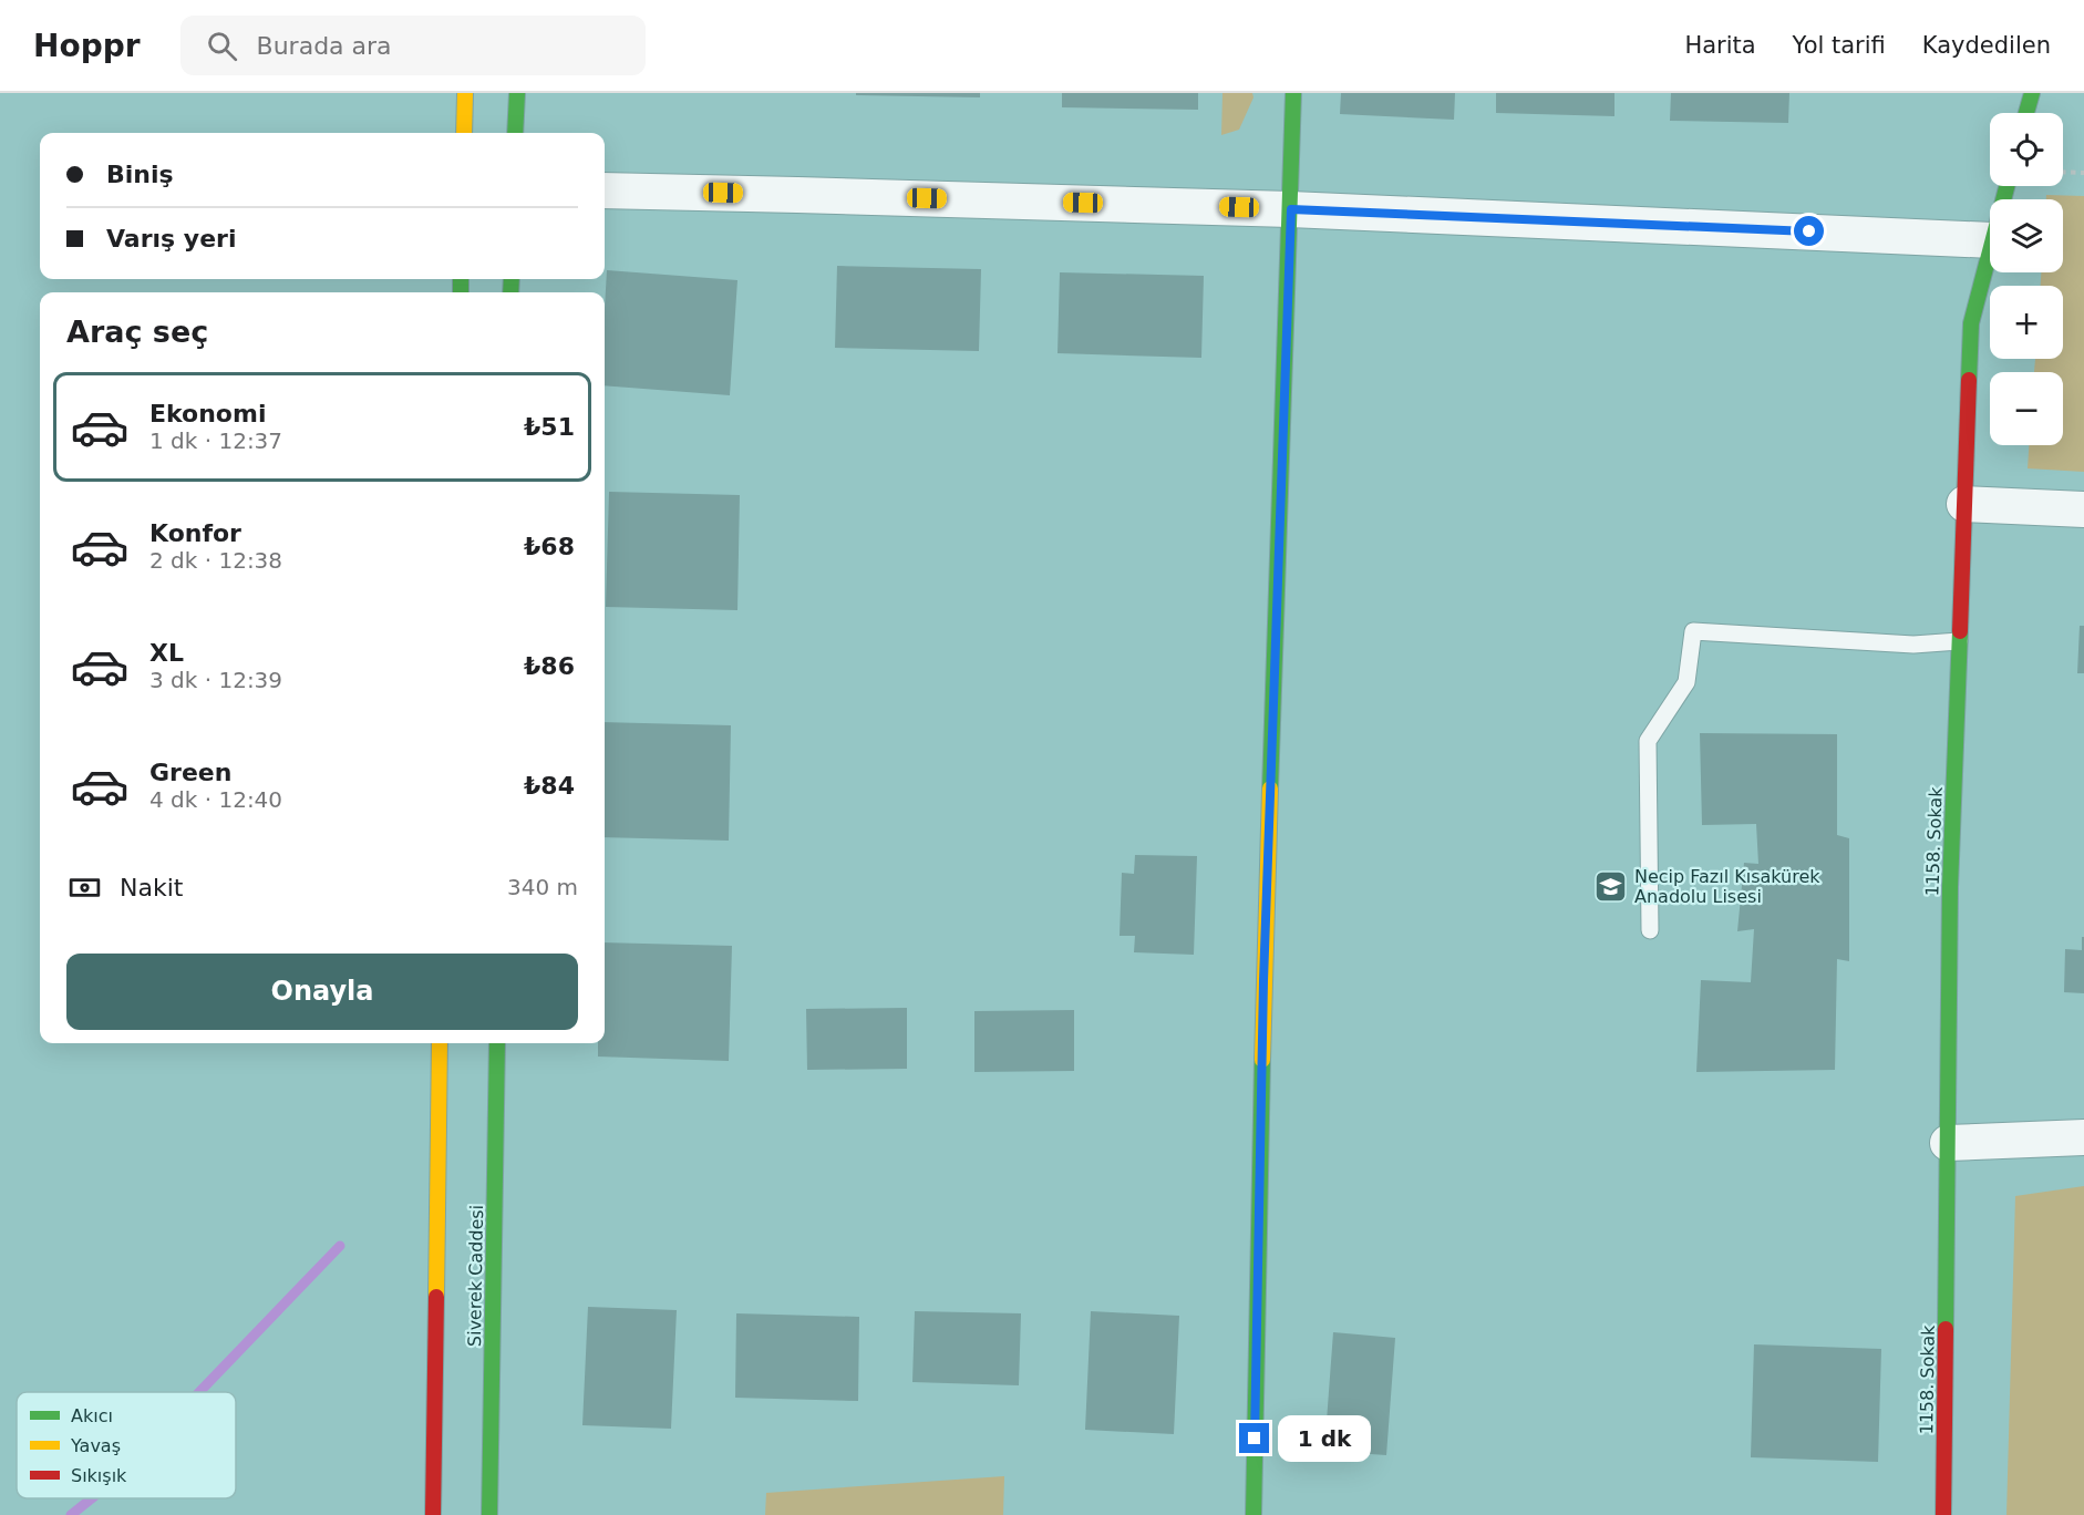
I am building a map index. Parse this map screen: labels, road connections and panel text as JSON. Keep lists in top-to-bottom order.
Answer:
{
  "streets": {
    "street": ["1158. Sokak", "Siverek Caddesi"]
  },
  "places": {
    "school or university": ["Necip Fazıl Kısakürek Anadolu Lisesi"]
  },
  "legend": ["Akıcı", "Yavaş", "Sıkışık"],
  "page": {
    "header": "Hoppr",
    "search": "Burada ara",
    "nav": ["Harita", "Yol tarifi", "Kaydedilen"],
    "map_buttons": ["+", "−"],
    "banner": ["Biniş", "Varış yeri"],
    "heading": "Araç seç",
    "list": [
      {
        "name": "Ekonomi",
        "note": "1 dk · 12:37",
        "value": "₺51"
      },
      {
        "name": "Konfor",
        "note": "2 dk · 12:38",
        "value": "₺68"
      },
      {
        "name": "XL",
        "note": "3 dk · 12:39",
        "value": "₺86"
      },
      {
        "name": "Green",
        "note": "4 dk · 12:40",
        "value": "₺84"
      }
    ],
    "pay": ["Nakit", "340 m"],
    "buttons": "Onayla",
    "bubble": "1 dk"
  }
}
